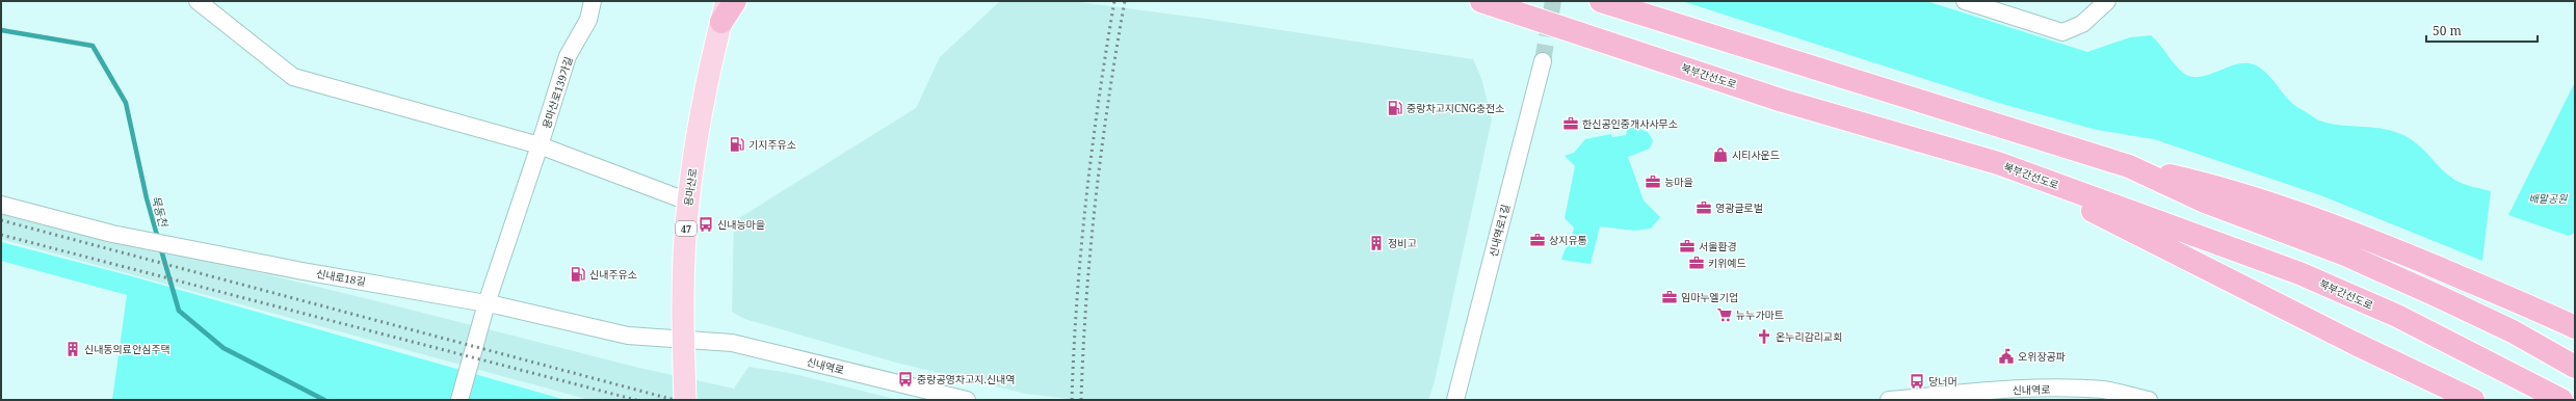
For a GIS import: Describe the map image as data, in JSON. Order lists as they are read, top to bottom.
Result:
{
  "streets": {
    "highway": ["북부간선도로"],
    "main road": ["용마산로", "47"],
    "street": [
      "용마산로139가길",
      "신내역로1길",
      "신내로18길",
      "신내역로"
    ]
  },
  "crossings": [
    ["용마산로139가길", "신내로18길"],
    ["용마산로", "신내로18길"],
    ["용마산로", "신내역로"],
    ["신내로18길", "신내역로"]
  ],
  "water": ["묵동천"],
  "parks": ["배말공원"],
  "places": {
    "fuel station": ["중랑차고지CNG충전소", "기지주유소", "신내주유소"],
    "office": [
      "한신공인중개사사무소",
      "능마을",
      "영광글로벌",
      "상지유통",
      "서울환경",
      "키위예드",
      "임마누엘기업"
    ],
    "shop": ["시티사운드"],
    "bus stop": ["신내능마을", "중랑공영차고지.신내역", "당너머"],
    "building": ["정비고", "신내동의료안심주택"],
    "supermarket": ["뉴누가마트"],
    "church": ["온누리감리교회"],
    "public building": ["오위장공파"]
  },
  "scale_bar": "50 m"
}
